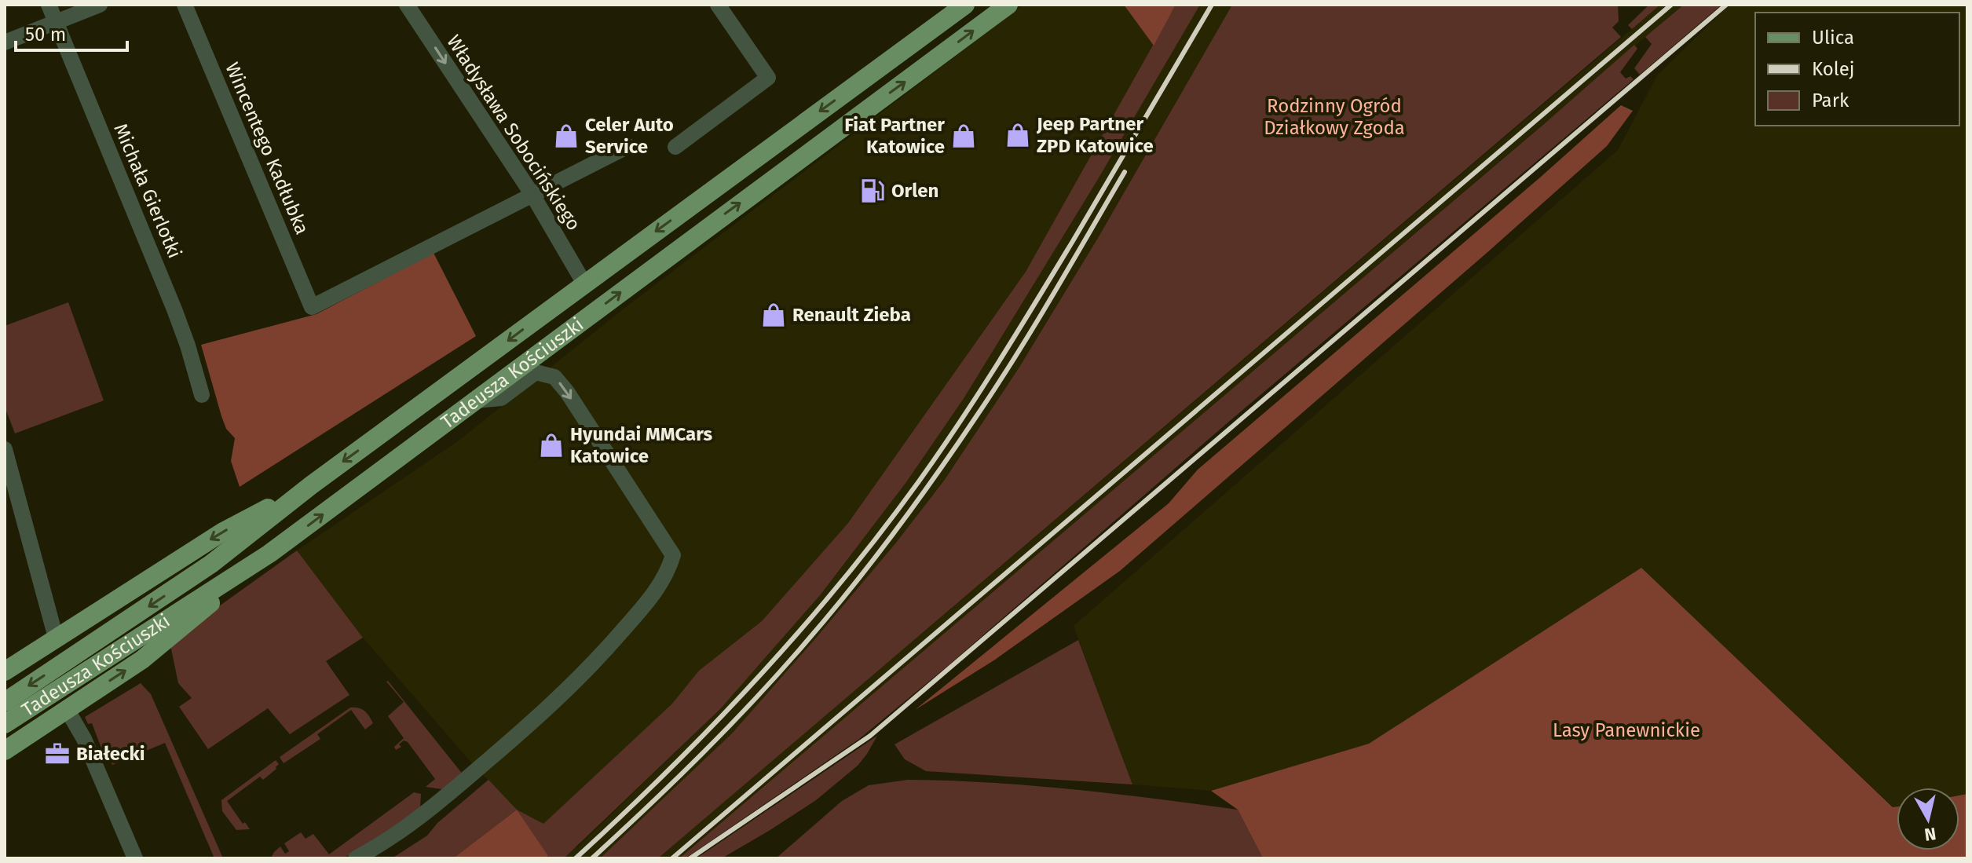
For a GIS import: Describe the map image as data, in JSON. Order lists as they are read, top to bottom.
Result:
{
  "streets": {
    "main road": ["Tadeusza Kościuszki"],
    "street": ["Władysława Sobocińskiego", "Wincentego Kadłubka", "Michała Gierlotki"]
  },
  "crossings": [
    ["Władysława Sobocińskiego", "Wincentego Kadłubka"],
    ["Władysława Sobocińskiego", "Tadeusza Kościuszki"]
  ],
  "one_way": ["Władysława Sobocińskiego"],
  "parks": ["Rodzinny Ogród Działkowy Zgoda", "Lasy Panewnickie"],
  "places": {
    "shop": [
      "Jeep Partner ZPD Katowice",
      "Celer Auto Service",
      "Fiat Partner Katowice",
      "Renault Zieba",
      "Hyundai MMCars Katowice"
    ],
    "fuel station": ["Orlen"],
    "office": ["Białecki"]
  },
  "legend": ["Ulica", "Kolej", "Park"],
  "scale_bar": "50 m",
  "north": "bottom"
}
